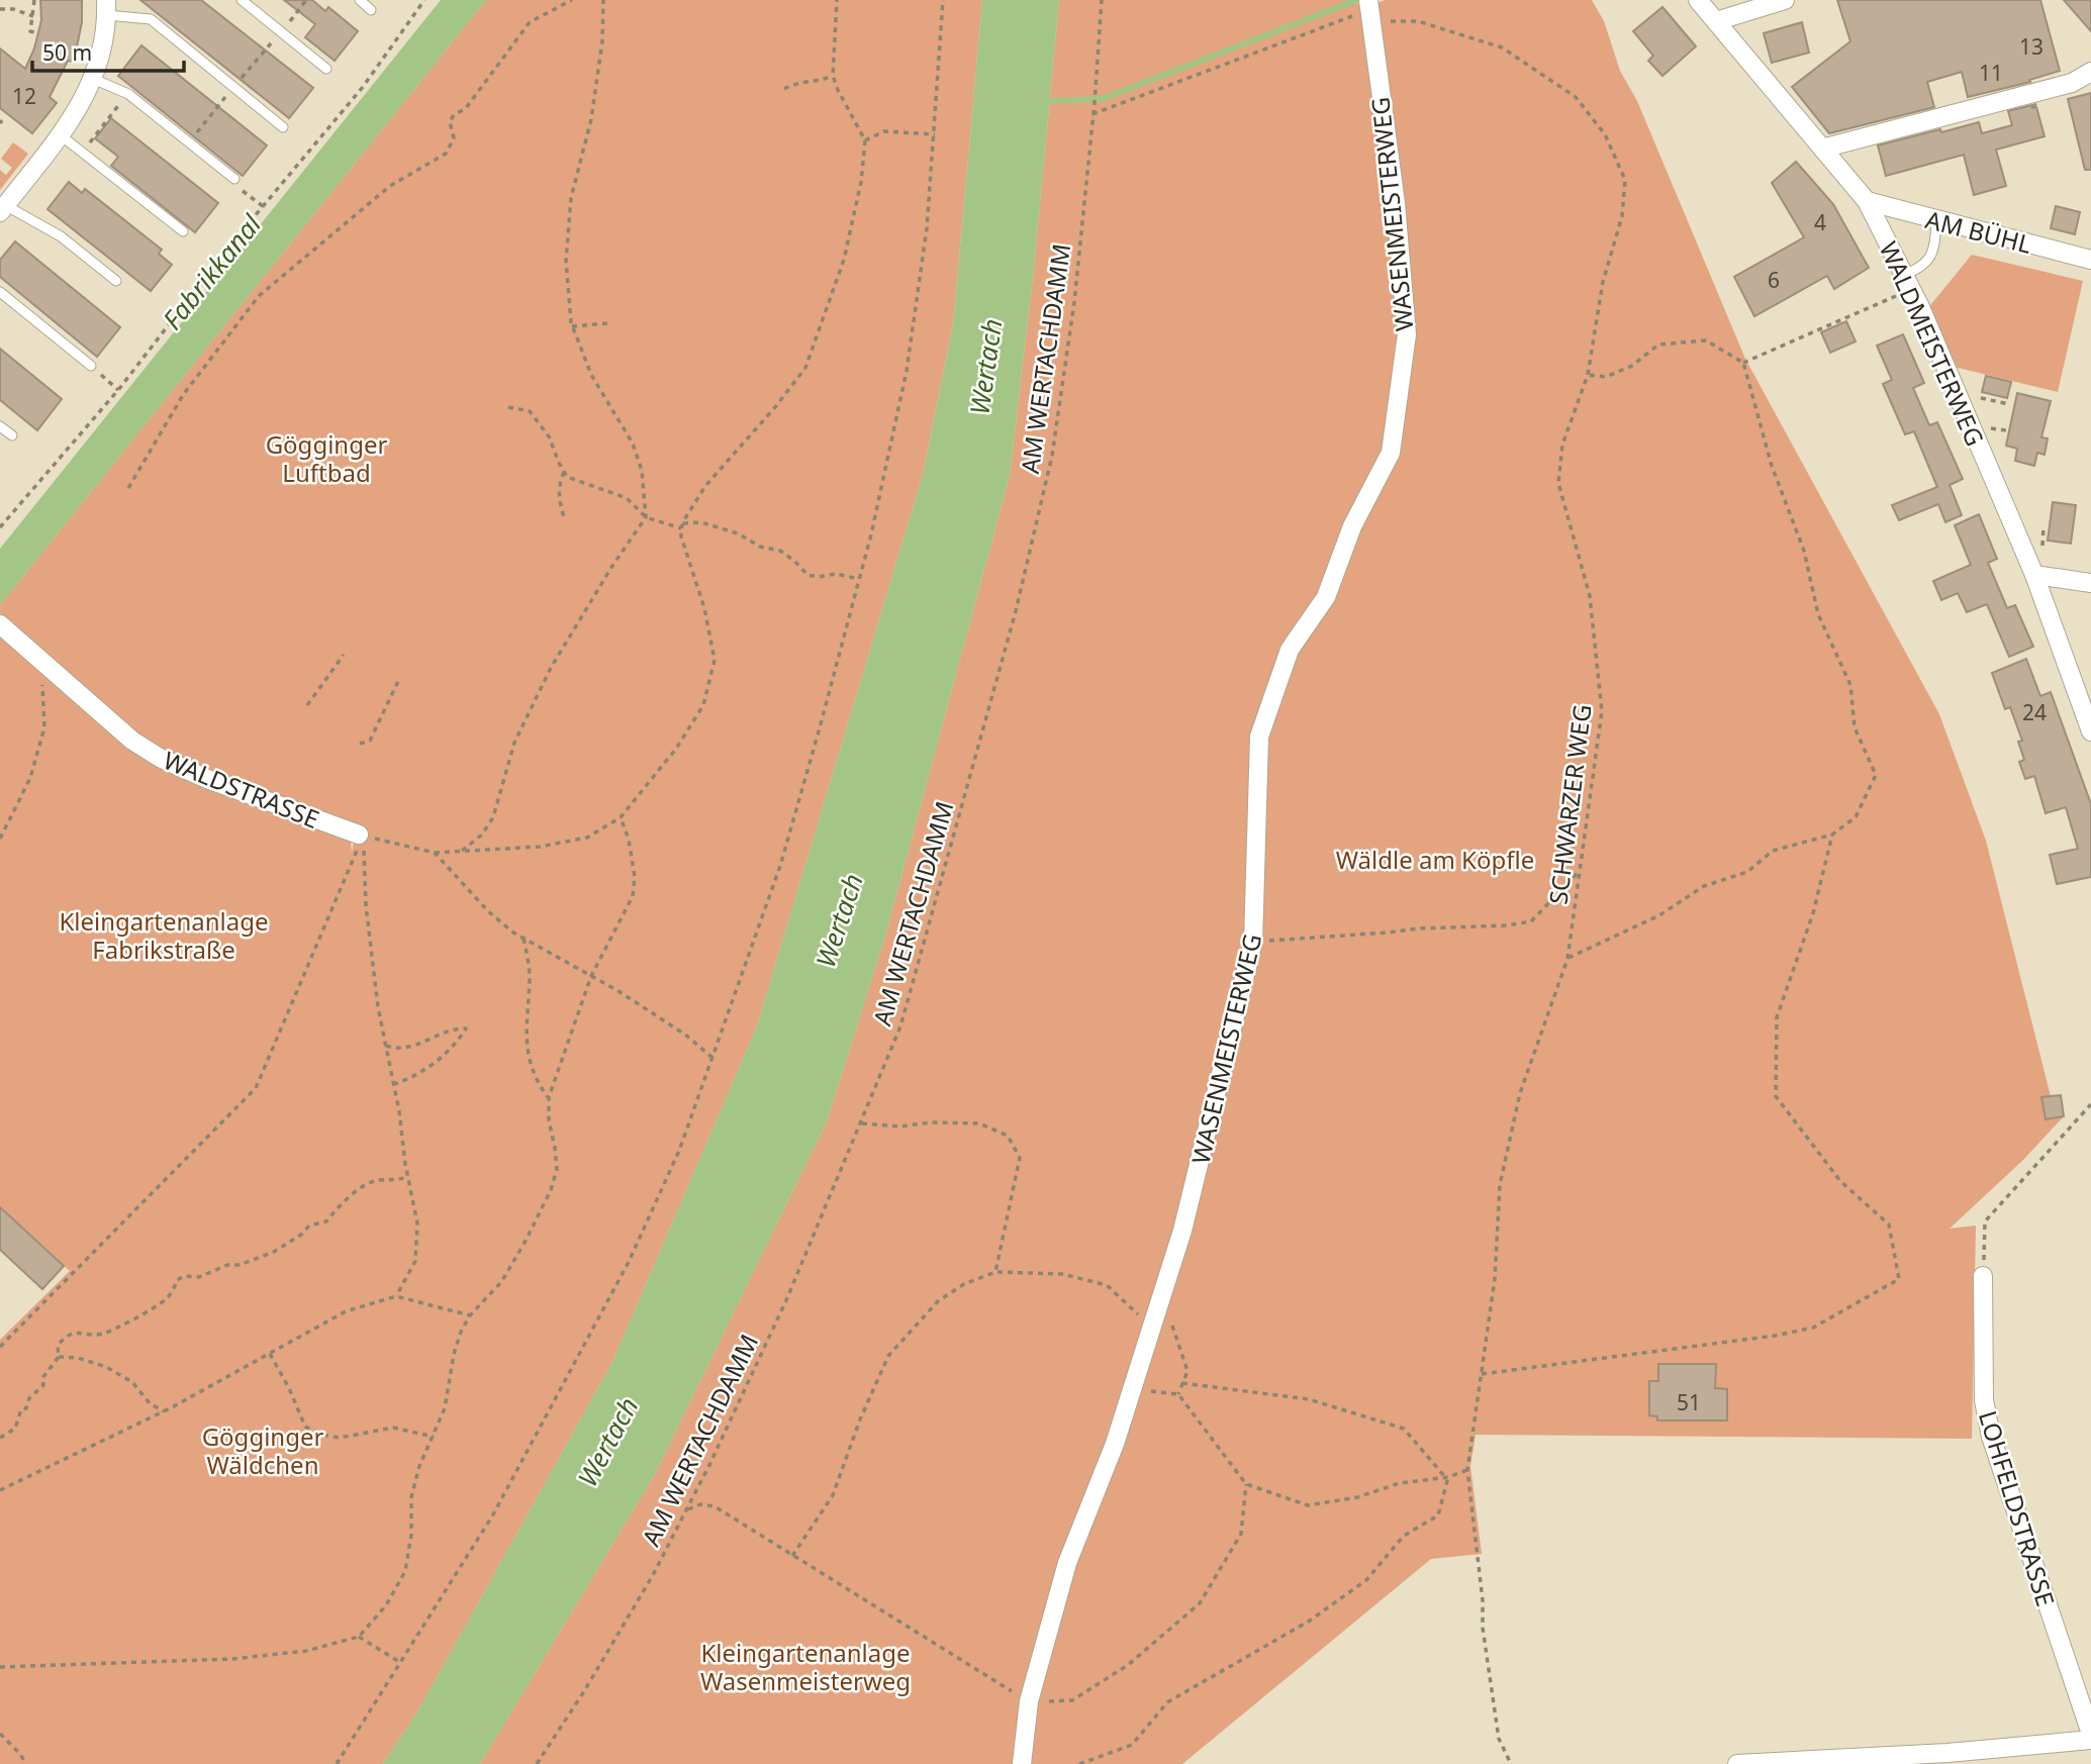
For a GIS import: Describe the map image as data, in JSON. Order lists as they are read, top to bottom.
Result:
{
  "streets": {
    "street": [
      "WASENMEISTERWEG",
      "AM BÜHL",
      "WALDMEISTERWEG",
      "WALDSTRASSE",
      "LOHFELDSTRASSE"
    ],
    "path": ["AM WERTACHDAMM", "SCHWARZER WEG"]
  },
  "crossings": [
    ["WASENMEISTERWEG", "SCHWARZER WEG"],
    ["AM BÜHL", "WALDMEISTERWEG"]
  ],
  "water": ["Fabrikkanal", "Wertach"],
  "parks": [
    "Gögginger Luftbad",
    "Wäldle am Köpfle",
    "Kleingartenanlage Fabrikstraße",
    "Gögginger Wäldchen",
    "Kleingartenanlage Wasenmeisterweg"
  ],
  "house_numbers": [
    "13",
    "11",
    "12",
    "4",
    "6",
    "24",
    "51"
  ],
  "scale_bar": "50 m"
}
